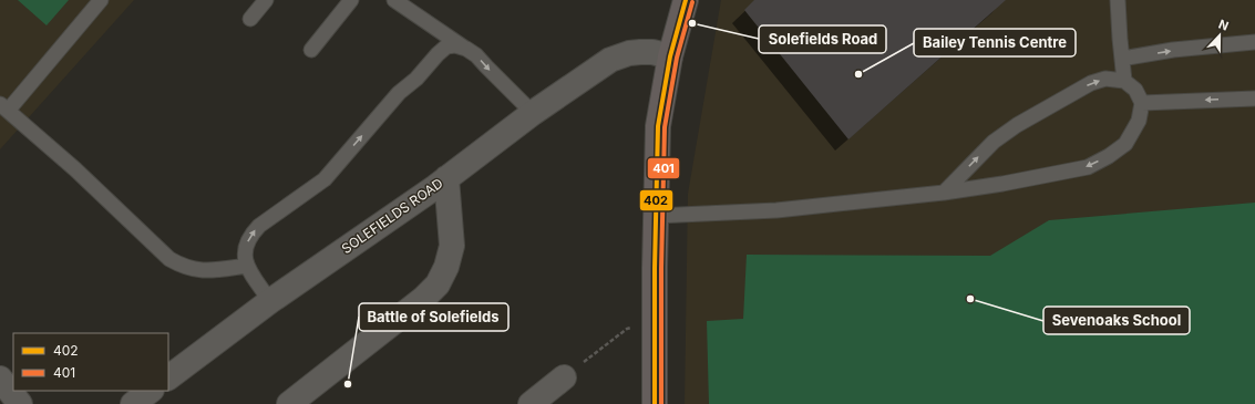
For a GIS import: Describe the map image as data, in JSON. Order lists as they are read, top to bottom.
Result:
{
  "streets": {
    "street": ["SOLEFIELDS ROAD"]
  },
  "places": [
    "Solefields Road",
    "Bailey Tennis Centre",
    "Sevenoaks School",
    "Battle of Solefields"
  ],
  "lines": ["transit line 402", "transit line 401"],
  "legend": ["402", "401"],
  "north": "top"
}
